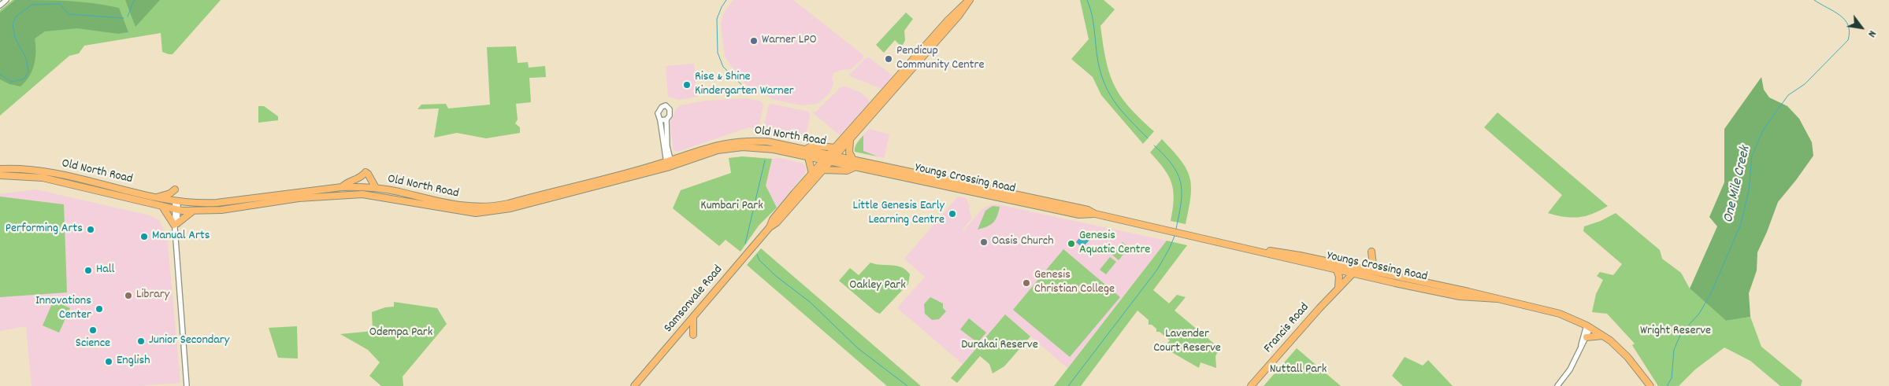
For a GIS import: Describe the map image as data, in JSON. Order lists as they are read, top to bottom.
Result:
{
  "streets": {
    "main road": [
      "Old North Road",
      "Youngs Crossing Road",
      "Samsonvale Road",
      "Francis Road"
    ]
  },
  "crossings": [
    ["Old North Road", "Youngs Crossing Road"],
    ["Old North Road", "Samsonvale Road"],
    ["Youngs Crossing Road", "Samsonvale Road"],
    ["Youngs Crossing Road", "Francis Road"]
  ],
  "water": ["One Mile Creek"],
  "parks": [
    "Kumbari Park",
    "Oakley Park",
    "Wright Reserve",
    "Odempa Park",
    "Lavender Court Reserve",
    "Durakai Reserve",
    "Nuttall Park"
  ],
  "places": [
    "Warner LPO",
    "Pendicup Community Centre",
    "Rise & Shine Kindergarten Warner",
    "Little Genesis Early Learning Centre",
    "Performing Arts",
    "Manual Arts",
    "Oasis Church",
    "Genesis Aquatic Centre",
    "Hall",
    "Genesis Christian College",
    "Library",
    "Innovations Center",
    "Science",
    "Junior Secondary",
    "English"
  ],
  "north": "bottom right"
}
